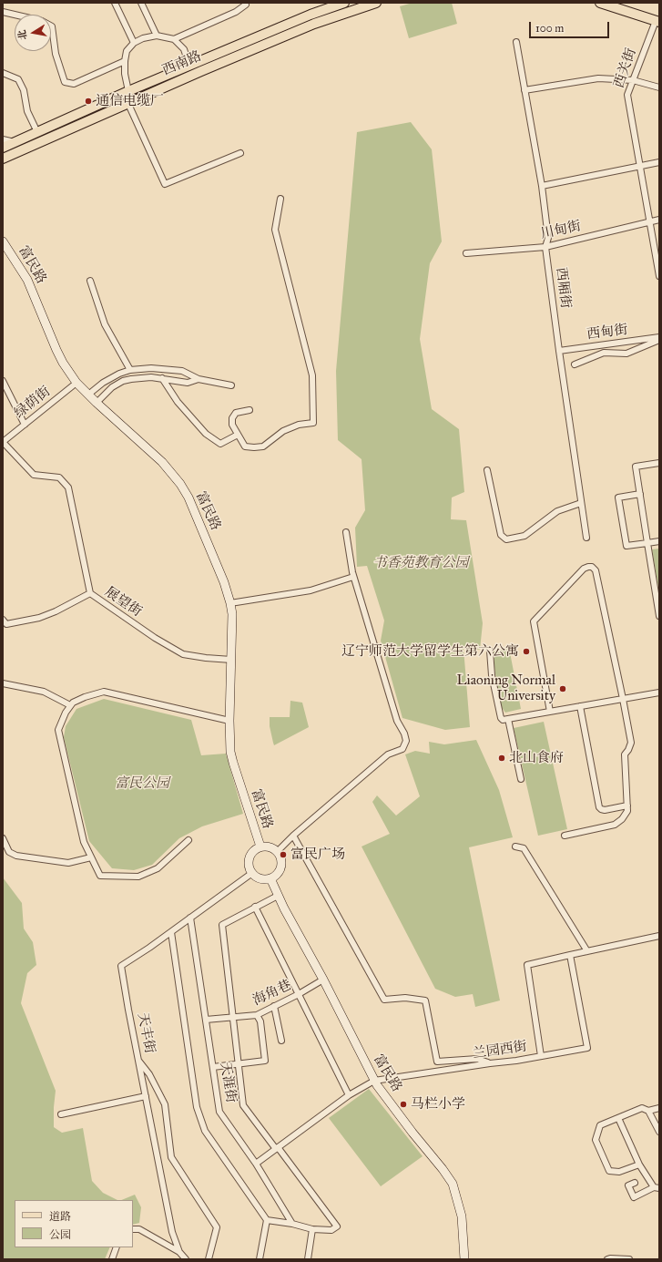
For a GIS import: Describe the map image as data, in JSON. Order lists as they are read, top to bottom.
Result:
{
  "streets": {
    "main road": ["西南路"],
    "street": [
      "西关街",
      "川甸街",
      "富民路",
      "西厢街",
      "西甸街",
      "绿荫街",
      "展望街",
      "海角巷",
      "天丰街",
      "兰园西街",
      "天涯街"
    ]
  },
  "crossings": [
    ["西关街", "川甸街"],
    ["川甸街", "西厢街"],
    ["富民路", "绿荫街"],
    ["富民路", "展望街"],
    ["富民路", "海角巷"],
    ["富民路", "天丰街"],
    ["富民路", "兰园西街"],
    ["西厢街", "西甸街"],
    ["海角巷", "天涯街"],
    ["天丰街", "天涯街"],
    ["兰园西街", "天涯街"]
  ],
  "parks": ["书香苑教育公园", "富民公园"],
  "places": [
    "通信电缆厂",
    "辽宁师范大学留学生第六公寓",
    "Liaoning Normal University",
    "北山食府",
    "富民广场",
    "马栏小学"
  ],
  "legend": ["道路", "公园"],
  "scale_bar": "100 m",
  "north": "left"
}
